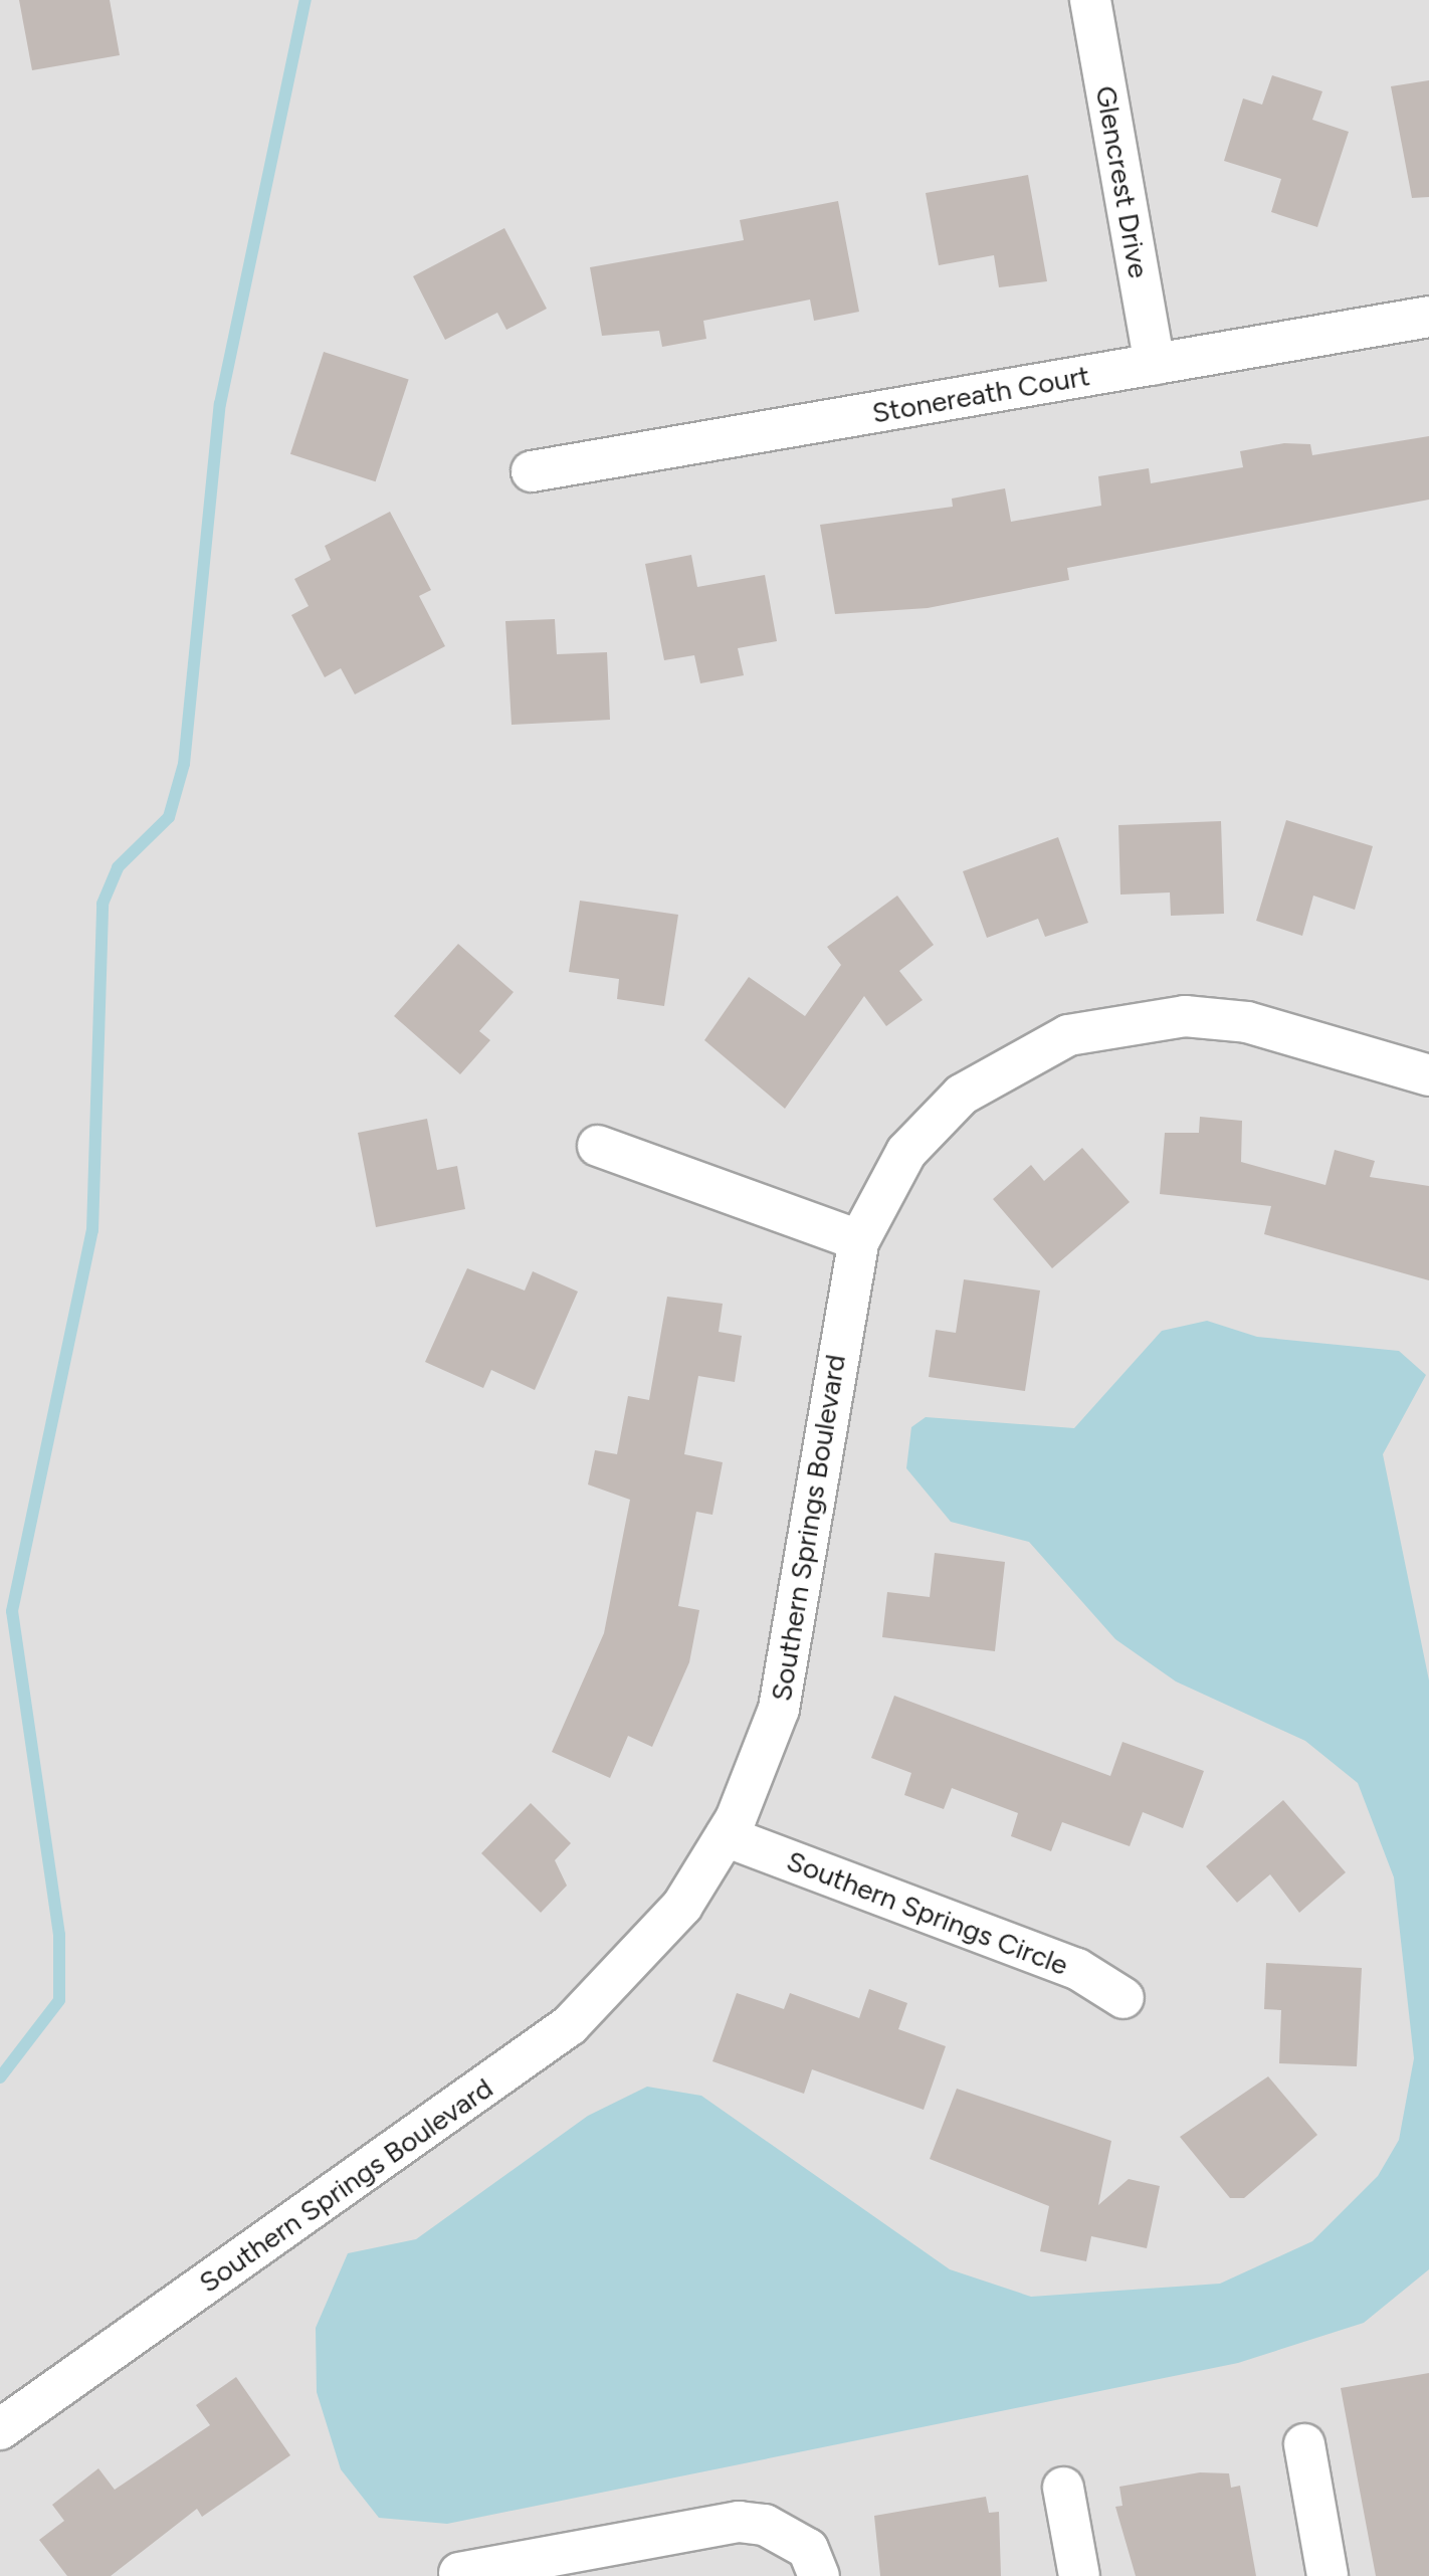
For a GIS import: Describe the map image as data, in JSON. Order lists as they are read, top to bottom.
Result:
{
  "streets": {
    "street": [
      "Glencrest Drive",
      "Stonereath Court",
      "Southern Springs Boulevard",
      "Southern Springs Circle"
    ]
  },
  "crossings": [
    ["Glencrest Drive", "Stonereath Court"],
    ["Southern Springs Boulevard", "Southern Springs Circle"]
  ]
}
